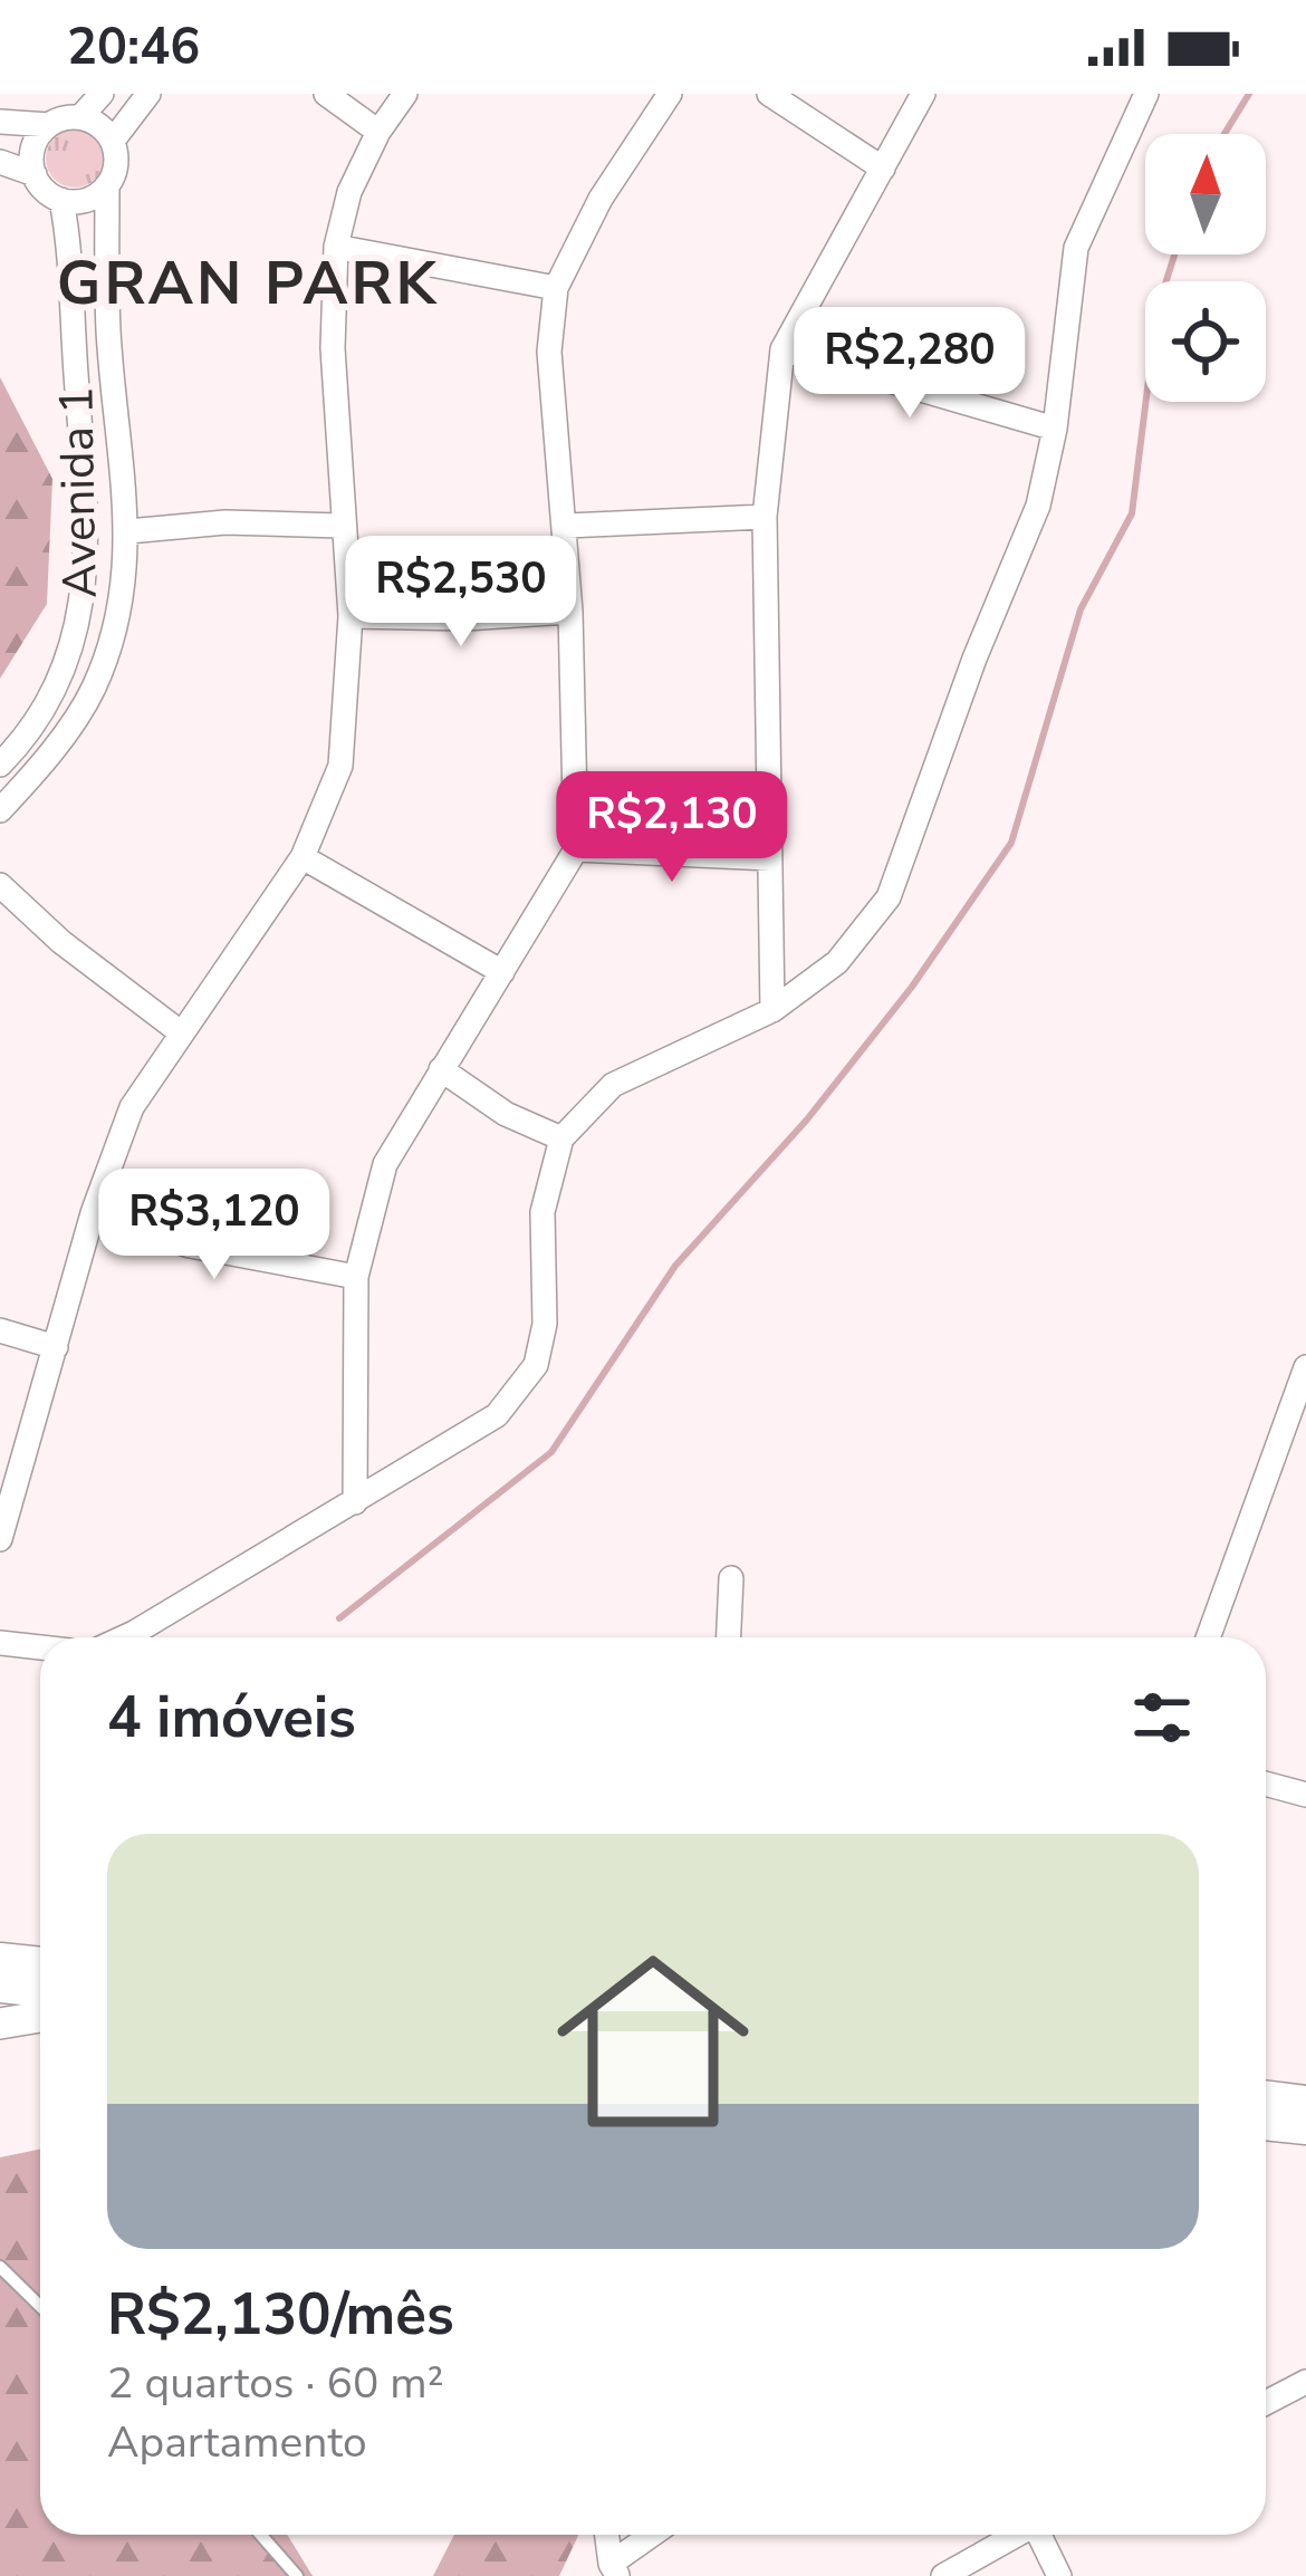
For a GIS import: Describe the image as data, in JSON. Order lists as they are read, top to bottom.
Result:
{
  "streets": {
    "street": ["Avenida 1"]
  },
  "districts": ["GRAN PARK"],
  "north": "top",
  "page": {
    "status": "20:46",
    "price": [
      "R$2,280",
      "R$2,530",
      "R$2,130",
      "R$3,120"
    ],
    "heading": "4 imóveis",
    "list": [
      {
        "name": "R$2,130/mês",
        "note": "2 quartos · 60 m² · Apartamento"
      }
    ]
  }
}
